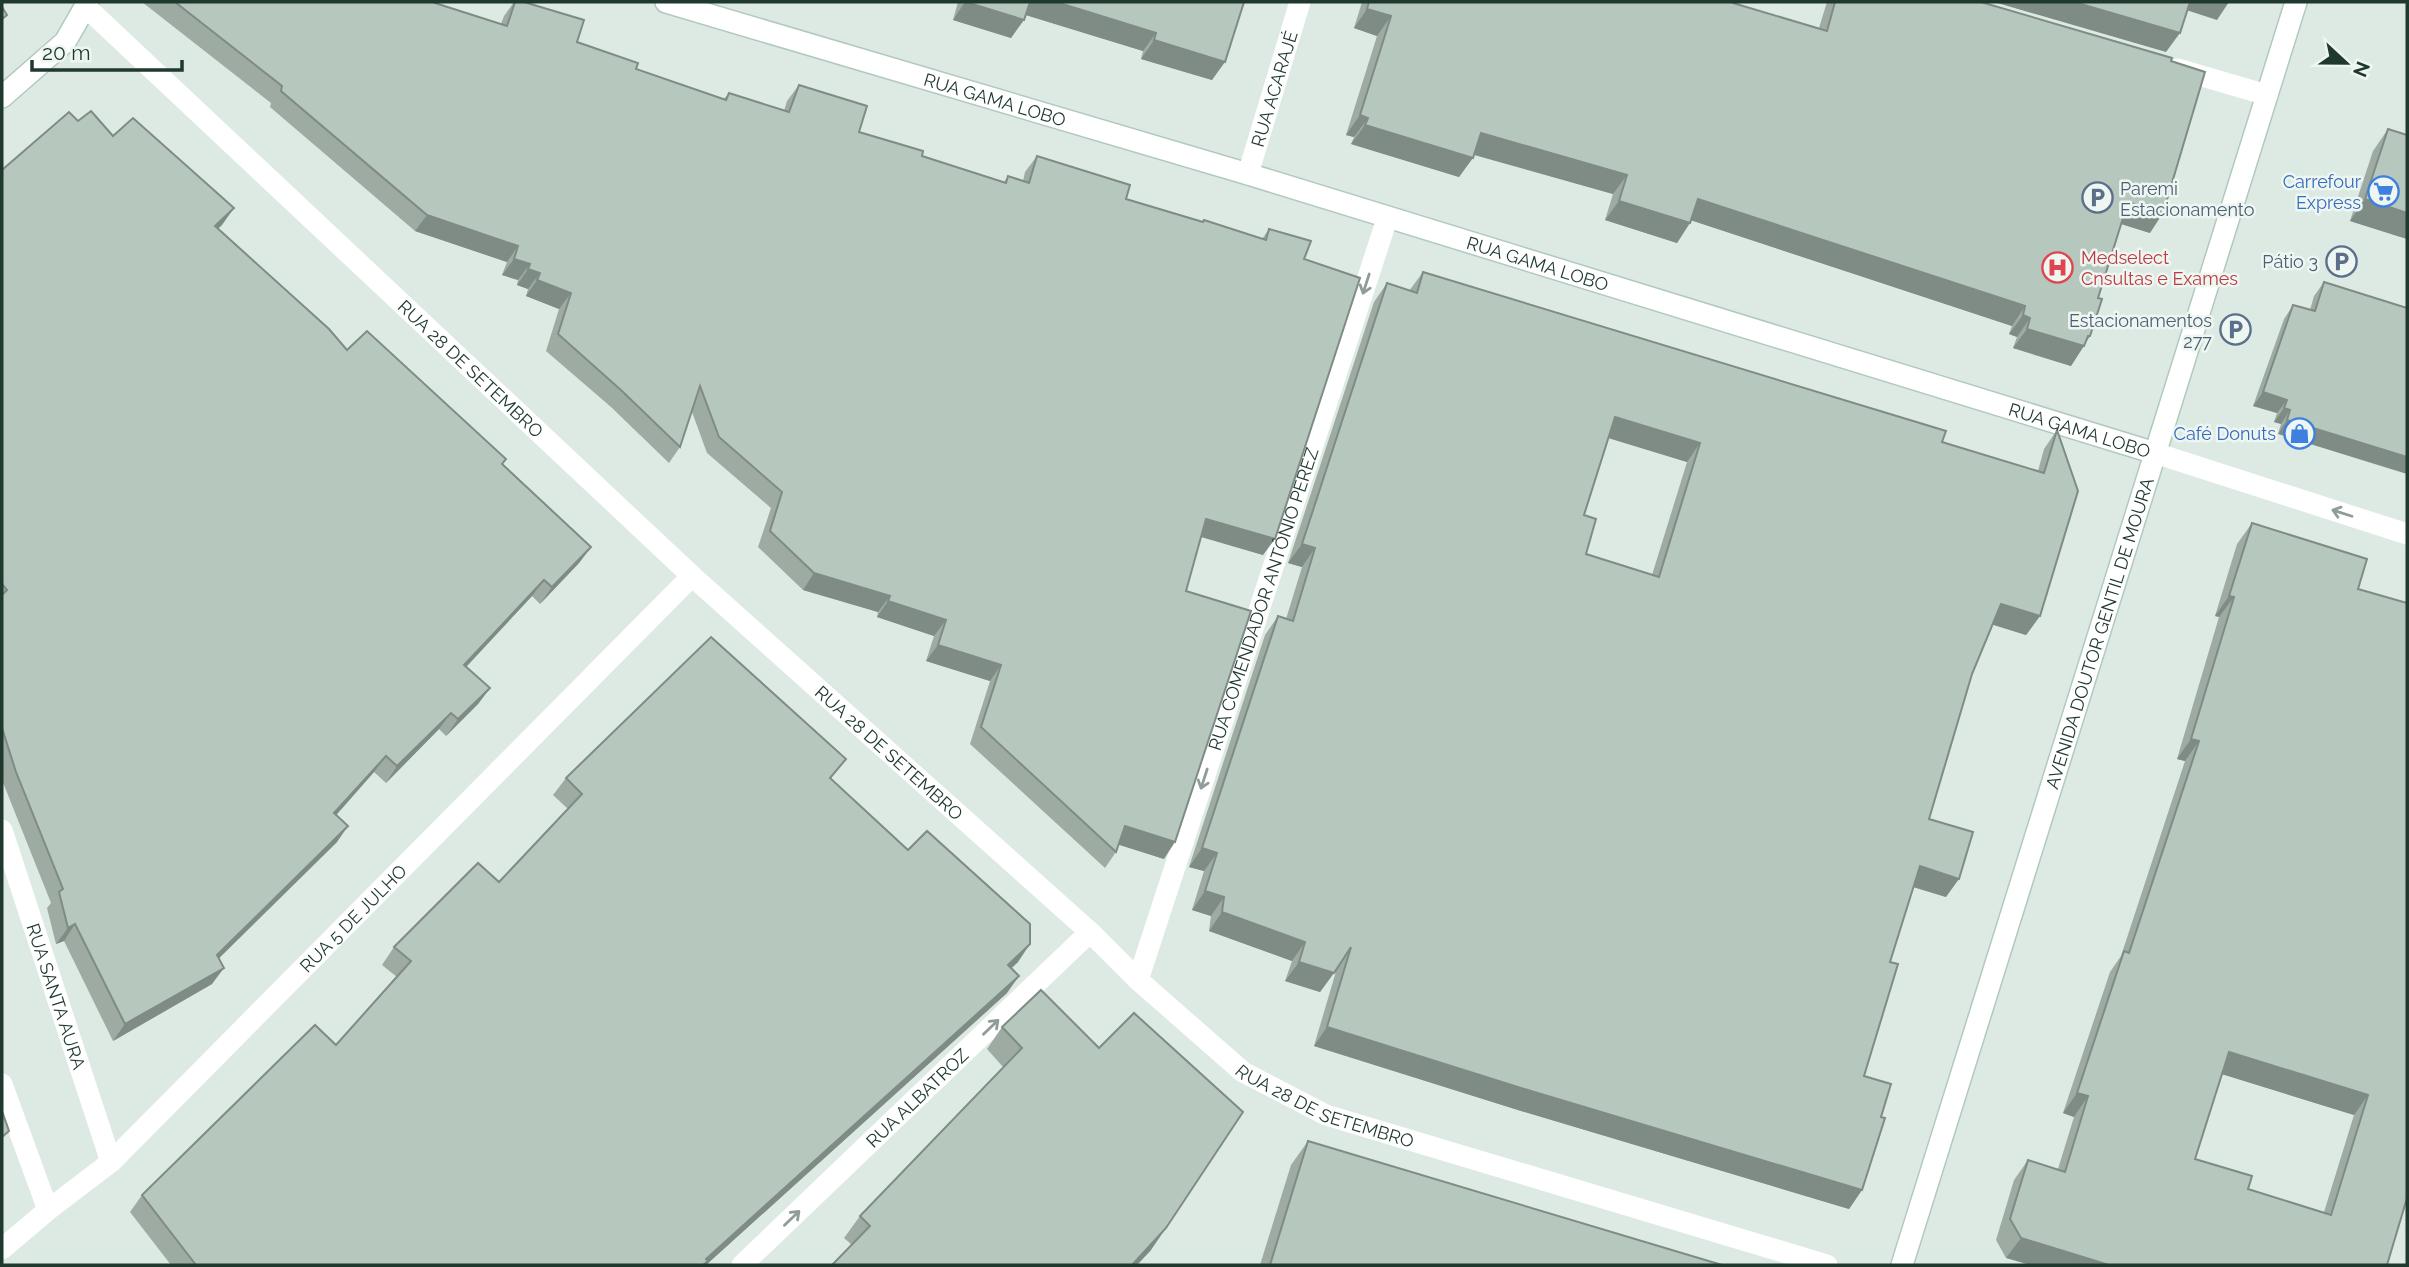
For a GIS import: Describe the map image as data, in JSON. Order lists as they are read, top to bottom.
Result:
{
  "streets": {
    "street": [
      "RUA ACARAJÉ",
      "RUA GAMA LOBO",
      "RUA 28 DE SETEMBRO",
      "RUA COMENDADOR ANTÔNIO PEREZ",
      "AVENIDA DOUTOR GENTIL DE MOURA",
      "RUA 5 DE JULHO",
      "RUA SANTA AURA",
      "RUA ALBATROZ"
    ]
  },
  "crossings": [
    ["RUA ACARAJÉ", "RUA GAMA LOBO"],
    ["RUA GAMA LOBO", "RUA COMENDADOR ANTÔNIO PEREZ"],
    ["RUA GAMA LOBO", "AVENIDA DOUTOR GENTIL DE MOURA"],
    ["RUA 28 DE SETEMBRO", "RUA COMENDADOR ANTÔNIO PEREZ"],
    ["RUA 28 DE SETEMBRO", "RUA 5 DE JULHO"],
    ["RUA 28 DE SETEMBRO", "RUA ALBATROZ"],
    ["RUA 5 DE JULHO", "RUA SANTA AURA"]
  ],
  "one_way": ["RUA COMENDADOR ANTÔNIO PEREZ", "RUA ALBATROZ"],
  "places": {
    "supermarket": ["Carrefour Express"],
    "parking": ["Paremi Estacionamento", "Pátio 3", "Estacionamentos 277"],
    "hospital": ["Medselect Cnsultas e Exames"],
    "shop": ["Café Donuts"]
  },
  "scale_bar": "20 m",
  "north": "right"
}
